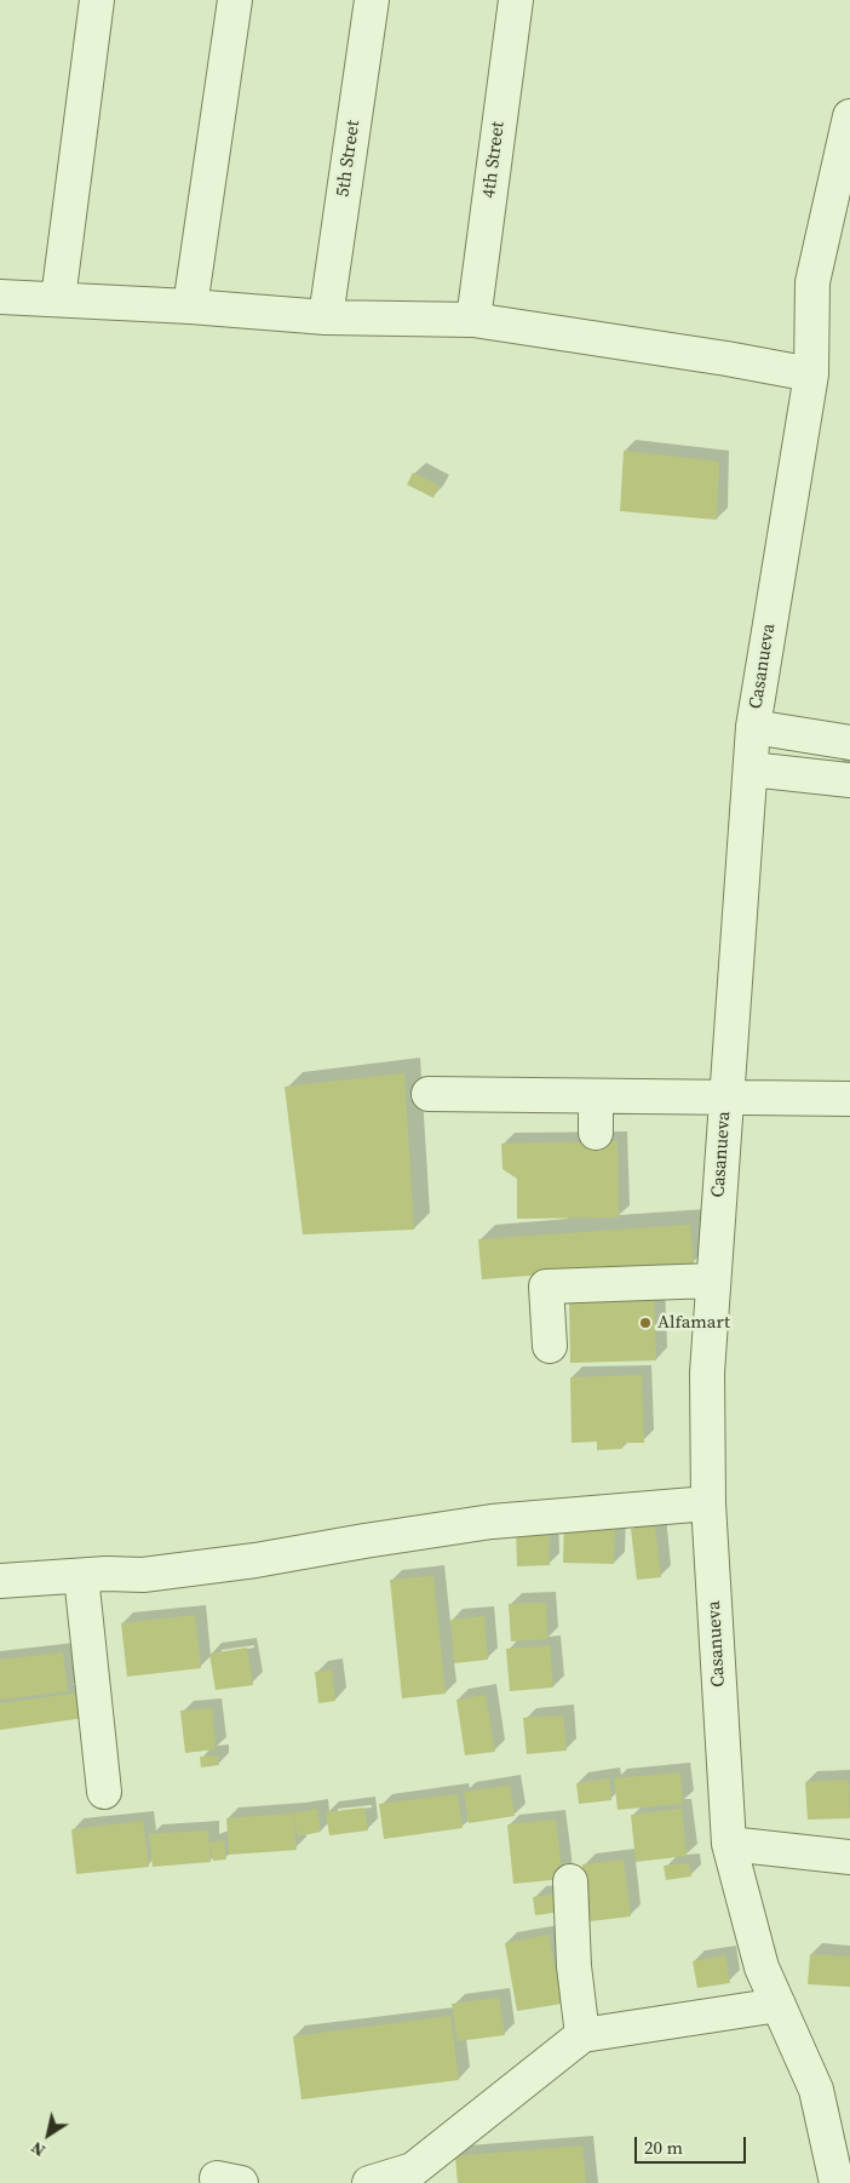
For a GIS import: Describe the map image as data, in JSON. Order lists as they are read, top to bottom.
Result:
{
  "streets": {
    "street": ["5th Street", "4th Street", "Casanueva"]
  },
  "places": ["Alfamart"],
  "scale_bar": "20 m",
  "north": "bottom left"
}
